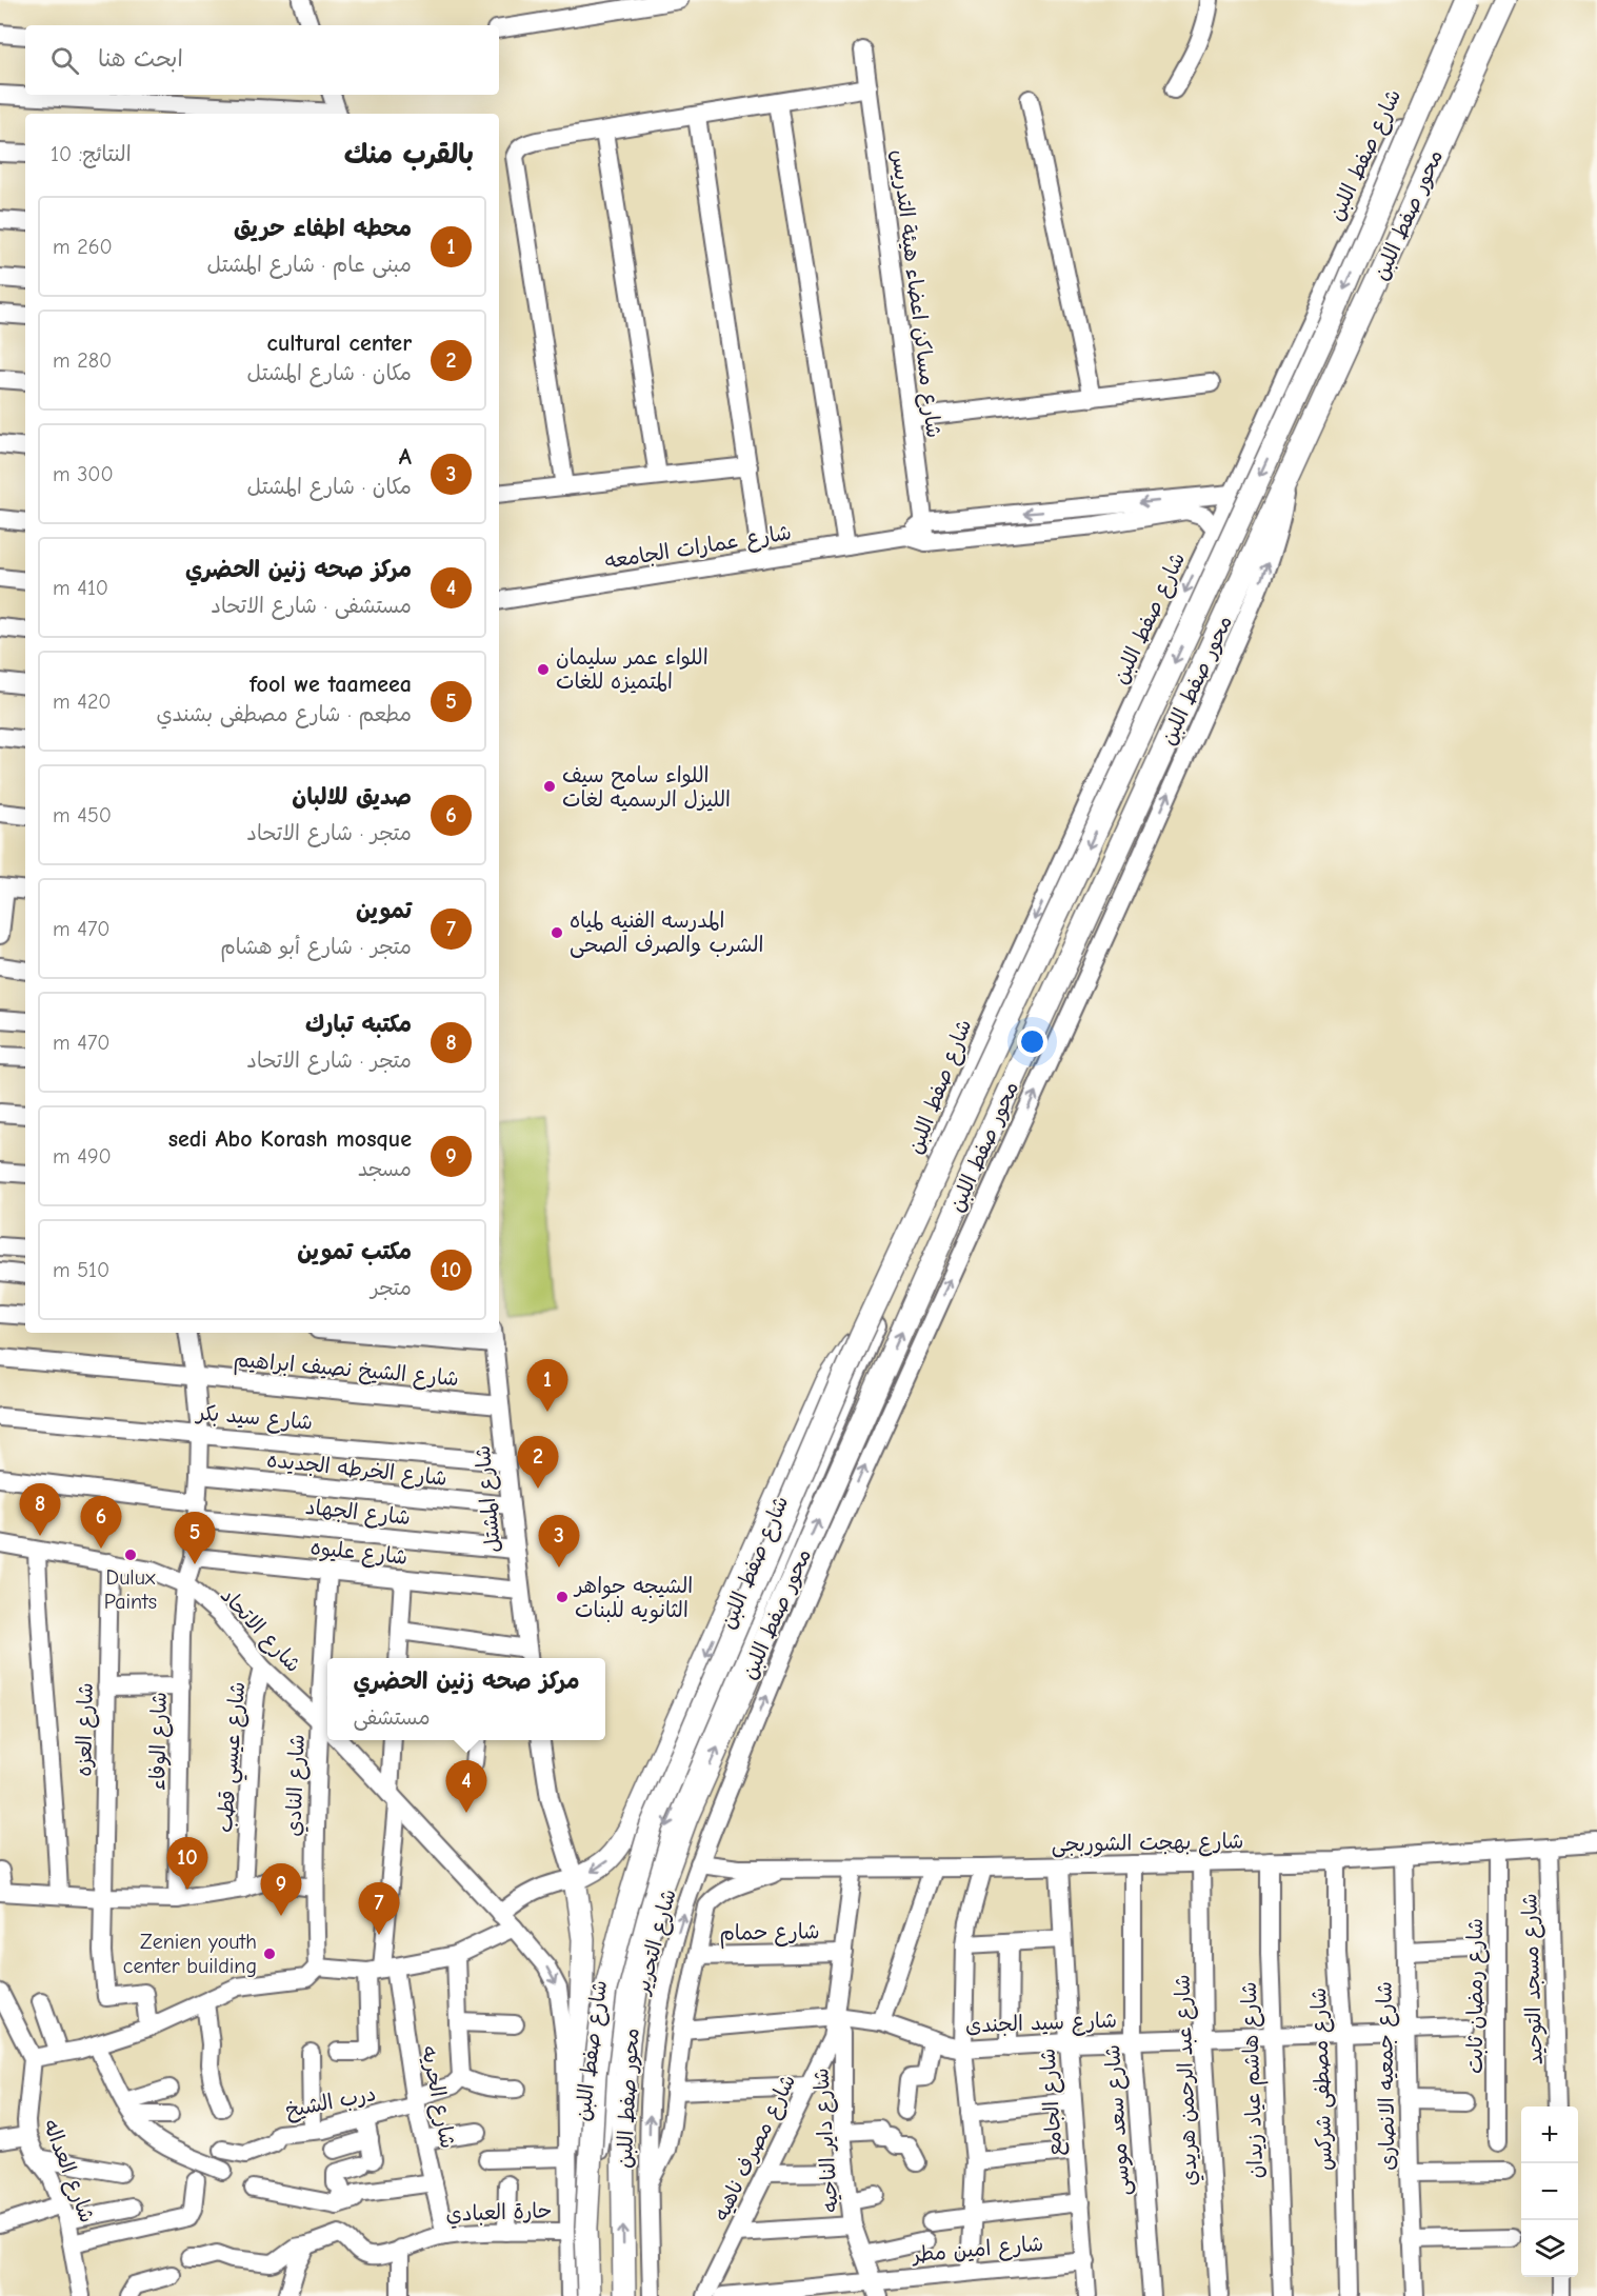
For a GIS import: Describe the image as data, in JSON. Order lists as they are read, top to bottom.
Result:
{
  "streets": {
    "main road": ["محور صفط اللبن"],
    "street": [
      "شارع صفط اللبن",
      "شارع مساكن اعضاء هيئة التدريس",
      "شارع عمارات الجامعه",
      "شارع الشيخ نصيف ابراهيم",
      "شارع سيد بكر",
      "شارع الخرطه الجديده",
      "شارع المشتل",
      "شارع الجهاد",
      "شارع عليوه",
      "شارع الاتحاد",
      "شارع العزه",
      "شارع الوفاء",
      "شارع عيسي قطب",
      "شارع النادي",
      "شارع بهجت الشوربجى",
      "شارع حمام",
      "شارع التحرير",
      "شارع مسجد التوحيد",
      "شارع رمضان ثابت",
      "شارع سيد الجندى",
      "شارع جمعيه الانصارى",
      "شارع مصطفى شركس",
      "شارع عبد الرحمن هريدي",
      "شارع هاشم عياد زيدان",
      "شارع الحريه",
      "درب الشيخ",
      "شارع الجامع",
      "شارع سعد موسى",
      "شارع داير الناحيه",
      "شارع مصرف ناهيه",
      "شارع العداله",
      "حارة العبادي",
      "شارع امين مطر"
    ]
  },
  "crossings": [
    ["شارع صفط اللبن", "محور صفط اللبن"],
    ["شارع صفط اللبن", "شارع عمارات الجامعه"],
    ["شارع صفط اللبن", "حارة العبادي"],
    ["محور صفط اللبن", "شارع التحرير"],
    ["شارع مساكن اعضاء هيئة التدريس", "شارع عمارات الجامعه"],
    ["شارع الشيخ نصيف ابراهيم", "شارع المشتل"],
    ["شارع الشيخ نصيف ابراهيم", "شارع الوفاء"],
    ["شارع سيد بكر", "شارع المشتل"],
    ["شارع سيد بكر", "شارع الوفاء"],
    ["شارع الخرطه الجديده", "شارع المشتل"],
    ["شارع الخرطه الجديده", "شارع الوفاء"],
    ["شارع المشتل", "شارع الجهاد"],
    ["شارع المشتل", "شارع عليوه"],
    ["شارع الجهاد", "شارع الوفاء"],
    ["شارع عليوه", "شارع الوفاء"],
    ["شارع عليوه", "شارع النادي"],
    ["شارع الاتحاد", "شارع العزه"],
    ["شارع الاتحاد", "شارع الوفاء"],
    ["شارع الاتحاد", "شارع عيسي قطب"],
    ["شارع الاتحاد", "شارع النادي"],
    ["شارع بهجت الشوربجى", "شارع التحرير"],
    ["شارع بهجت الشوربجى", "شارع مسجد التوحيد"],
    ["شارع بهجت الشوربجى", "شارع رمضان ثابت"],
    ["شارع بهجت الشوربجى", "شارع جمعيه الانصارى"],
    ["شارع بهجت الشوربجى", "شارع مصطفى شركس"],
    ["شارع بهجت الشوربجى", "شارع عبد الرحمن هريدي"],
    ["شارع بهجت الشوربجى", "شارع هاشم عياد زيدان"],
    ["شارع بهجت الشوربجى", "شارع الجامع"],
    ["شارع بهجت الشوربجى", "شارع سعد موسى"],
    ["شارع بهجت الشوربجى", "شارع مصرف ناهيه"],
    ["شارع حمام", "شارع مصرف ناهيه"],
    ["شارع سيد الجندى", "شارع جمعيه الانصارى"],
    ["شارع سيد الجندى", "شارع مصطفى شركس"],
    ["شارع سيد الجندى", "شارع عبد الرحمن هريدي"],
    ["شارع سيد الجندى", "شارع هاشم عياد زيدان"],
    ["شارع سيد الجندى", "شارع الجامع"],
    ["شارع سيد الجندى", "شارع سعد موسى"],
    ["شارع سيد الجندى", "شارع داير الناحيه"],
    ["شارع سيد الجندى", "شارع مصرف ناهيه"],
    ["شارع الحريه", "درب الشيخ"],
    ["شارع الحريه", "حارة العبادي"],
    ["شارع الجامع", "شارع امين مطر"],
    ["شارع داير الناحيه", "شارع مصرف ناهيه"],
    ["شارع داير الناحيه", "شارع امين مطر"]
  ],
  "one_way": ["شارع صفط اللبن", "شارع التحرير"],
  "places": [
    "اللواء عمر سليمان المتميزه للغات",
    "اللواء سامح سيف الليزل الرسميه لغات",
    "المدرسه الفنيه لمياه الشرب والصرف الصحى",
    "Dulux Paints",
    "الشيجه جواهر الثانويه للبنات",
    "Zenien youth center building"
  ],
  "page": {
    "search": "ابحث هنا",
    "heading": ["بالقرب منك", "النتائج: 10"],
    "list": [
      {
        "mark": "1",
        "name": "محطه اطفاء حريق",
        "note": "مبنى عام · شارع المشتل",
        "value": "260 m"
      },
      {
        "mark": "2",
        "name": "cultural center",
        "note": "مكان · شارع المشتل",
        "value": "280 m"
      },
      {
        "mark": "3",
        "name": "A",
        "note": "مكان · شارع المشتل",
        "value": "300 m"
      },
      {
        "mark": "4",
        "name": "مركز صحه زنين الحضري",
        "note": "مستشفى · شارع الاتحاد",
        "value": "410 m"
      },
      {
        "mark": "5",
        "name": "fool we taameea",
        "note": "مطعم · شارع مصطفى بشندي",
        "value": "420 m"
      },
      {
        "mark": "6",
        "name": "صديق للالبان",
        "note": "متجر · شارع الاتحاد",
        "value": "450 m"
      },
      {
        "mark": "7",
        "name": "تموين",
        "note": "متجر · شارع أبو هشام",
        "value": "470 m"
      },
      {
        "mark": "8",
        "name": "مكتبه تبارك",
        "note": "متجر · شارع الاتحاد",
        "value": "470 m"
      },
      {
        "mark": "9",
        "name": "sedi Abo Korash mosque",
        "note": "مسجد",
        "value": "490 m"
      },
      {
        "mark": "10",
        "name": "مكتب تموين",
        "note": "متجر",
        "value": "510 m"
      }
    ],
    "pins": [
      "1",
      "2",
      "8",
      "6",
      "5",
      "3",
      "4",
      "10",
      "9",
      "7"
    ],
    "popup": ["مركز صحه زنين الحضري", "مستشفى"],
    "map_buttons": ["+", "−"]
  }
}
